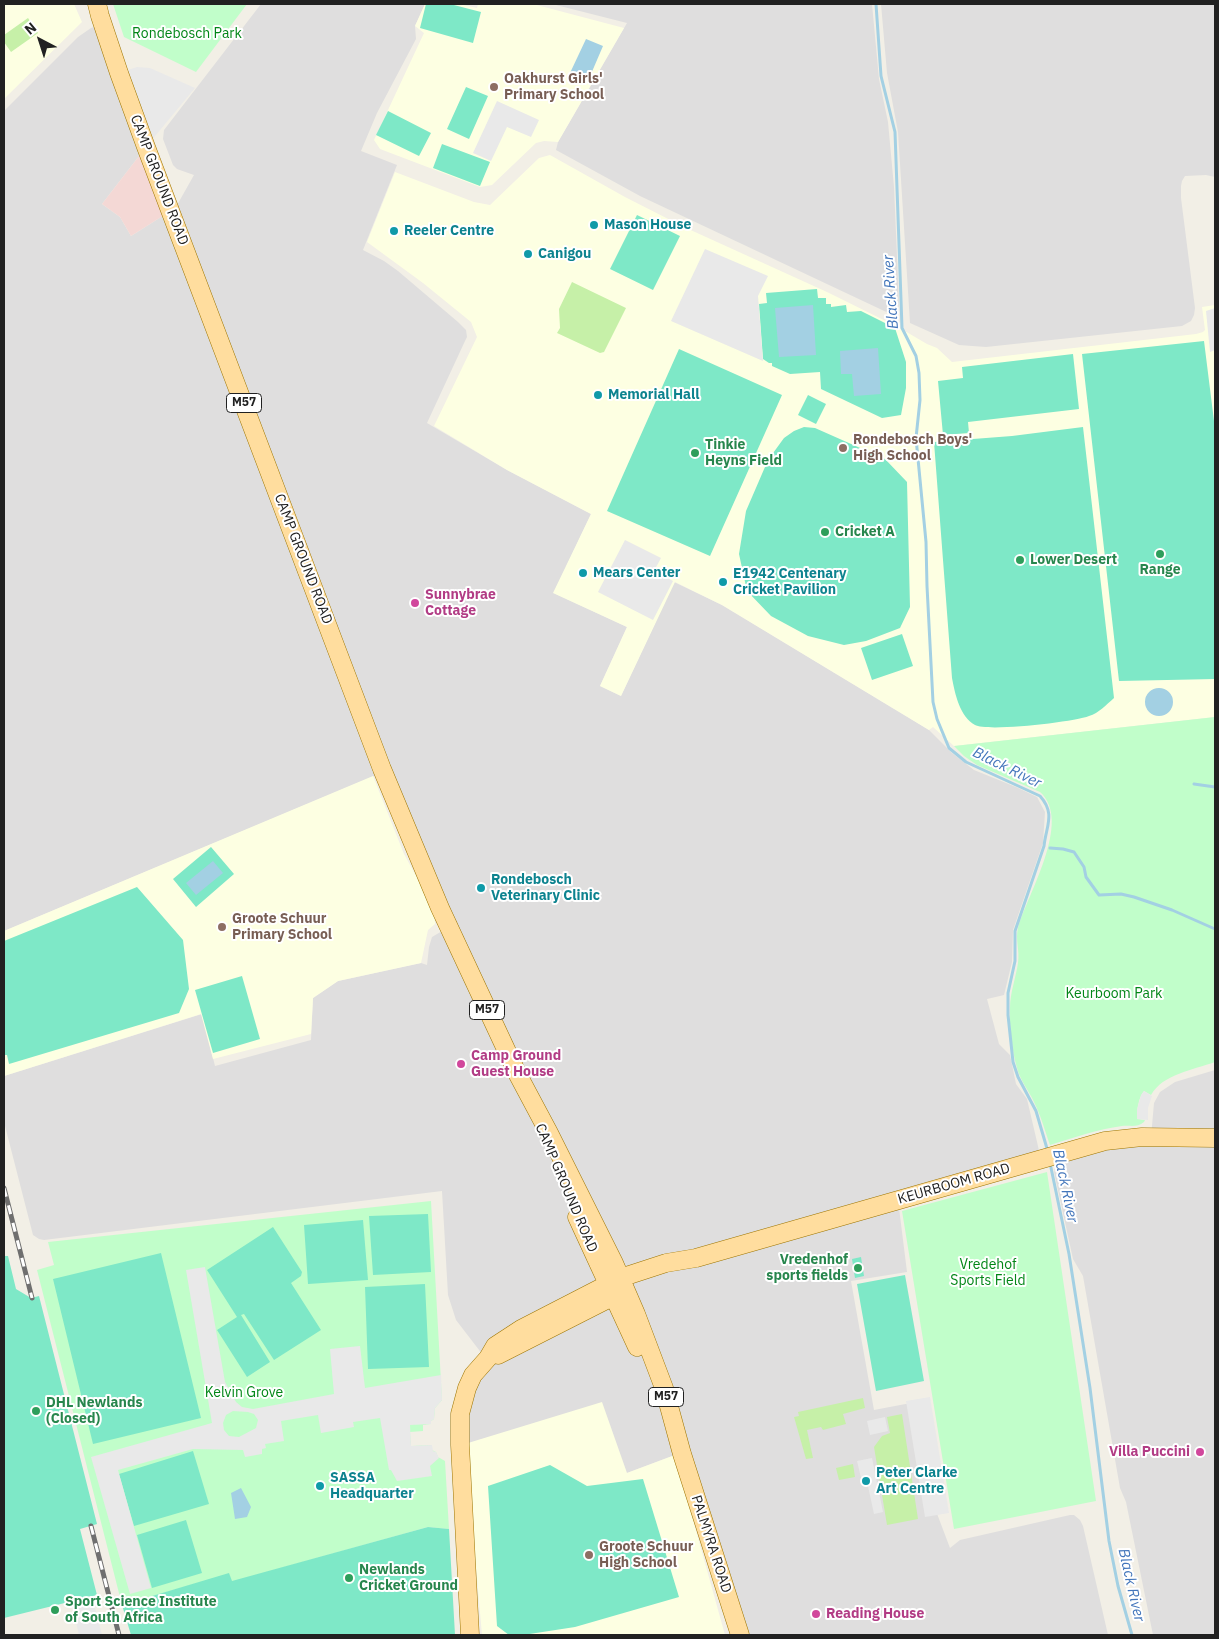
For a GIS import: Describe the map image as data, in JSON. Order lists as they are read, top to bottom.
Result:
{
  "streets": {
    "main road": [
      "CAMP GROUND ROAD",
      "M57",
      "KEURBOOM ROAD",
      "PALMYRA ROAD"
    ]
  },
  "crossings": [
    ["CAMP GROUND ROAD", "KEURBOOM ROAD"],
    ["CAMP GROUND ROAD", "PALMYRA ROAD"],
    ["KEURBOOM ROAD", "PALMYRA ROAD"]
  ],
  "water": ["Black River"],
  "parks": [
    "Rondebosch Park",
    "Keurboom Park",
    "Vredehof Sports Field",
    "Kelvin Grove"
  ],
  "places": [
    "Oakhurst Girls' Primary School",
    "Mason House",
    "Reeler Centre",
    "Canigou",
    "Memorial Hall",
    "Rondebosch Boys' High School",
    "Tinkie Heyns Field",
    "Cricket A",
    "Range",
    "Lower Desert",
    "Mears Center",
    "E1942 Centenary Cricket Pavilion",
    "Sunnybrae Cottage",
    "Rondebosch Veterinary Clinic",
    "Groote Schuur Primary School",
    "Camp Ground Guest House",
    "Vredenhof sports fields",
    "DHL Newlands (Closed)",
    "Villa Puccini",
    "Peter Clarke Art Centre",
    "SASSA Headquarter",
    "Groote Schuur High School",
    "Newlands Cricket Ground",
    "Sport Science Institute of South Africa",
    "Reading House"
  ],
  "north": "top left"
}
